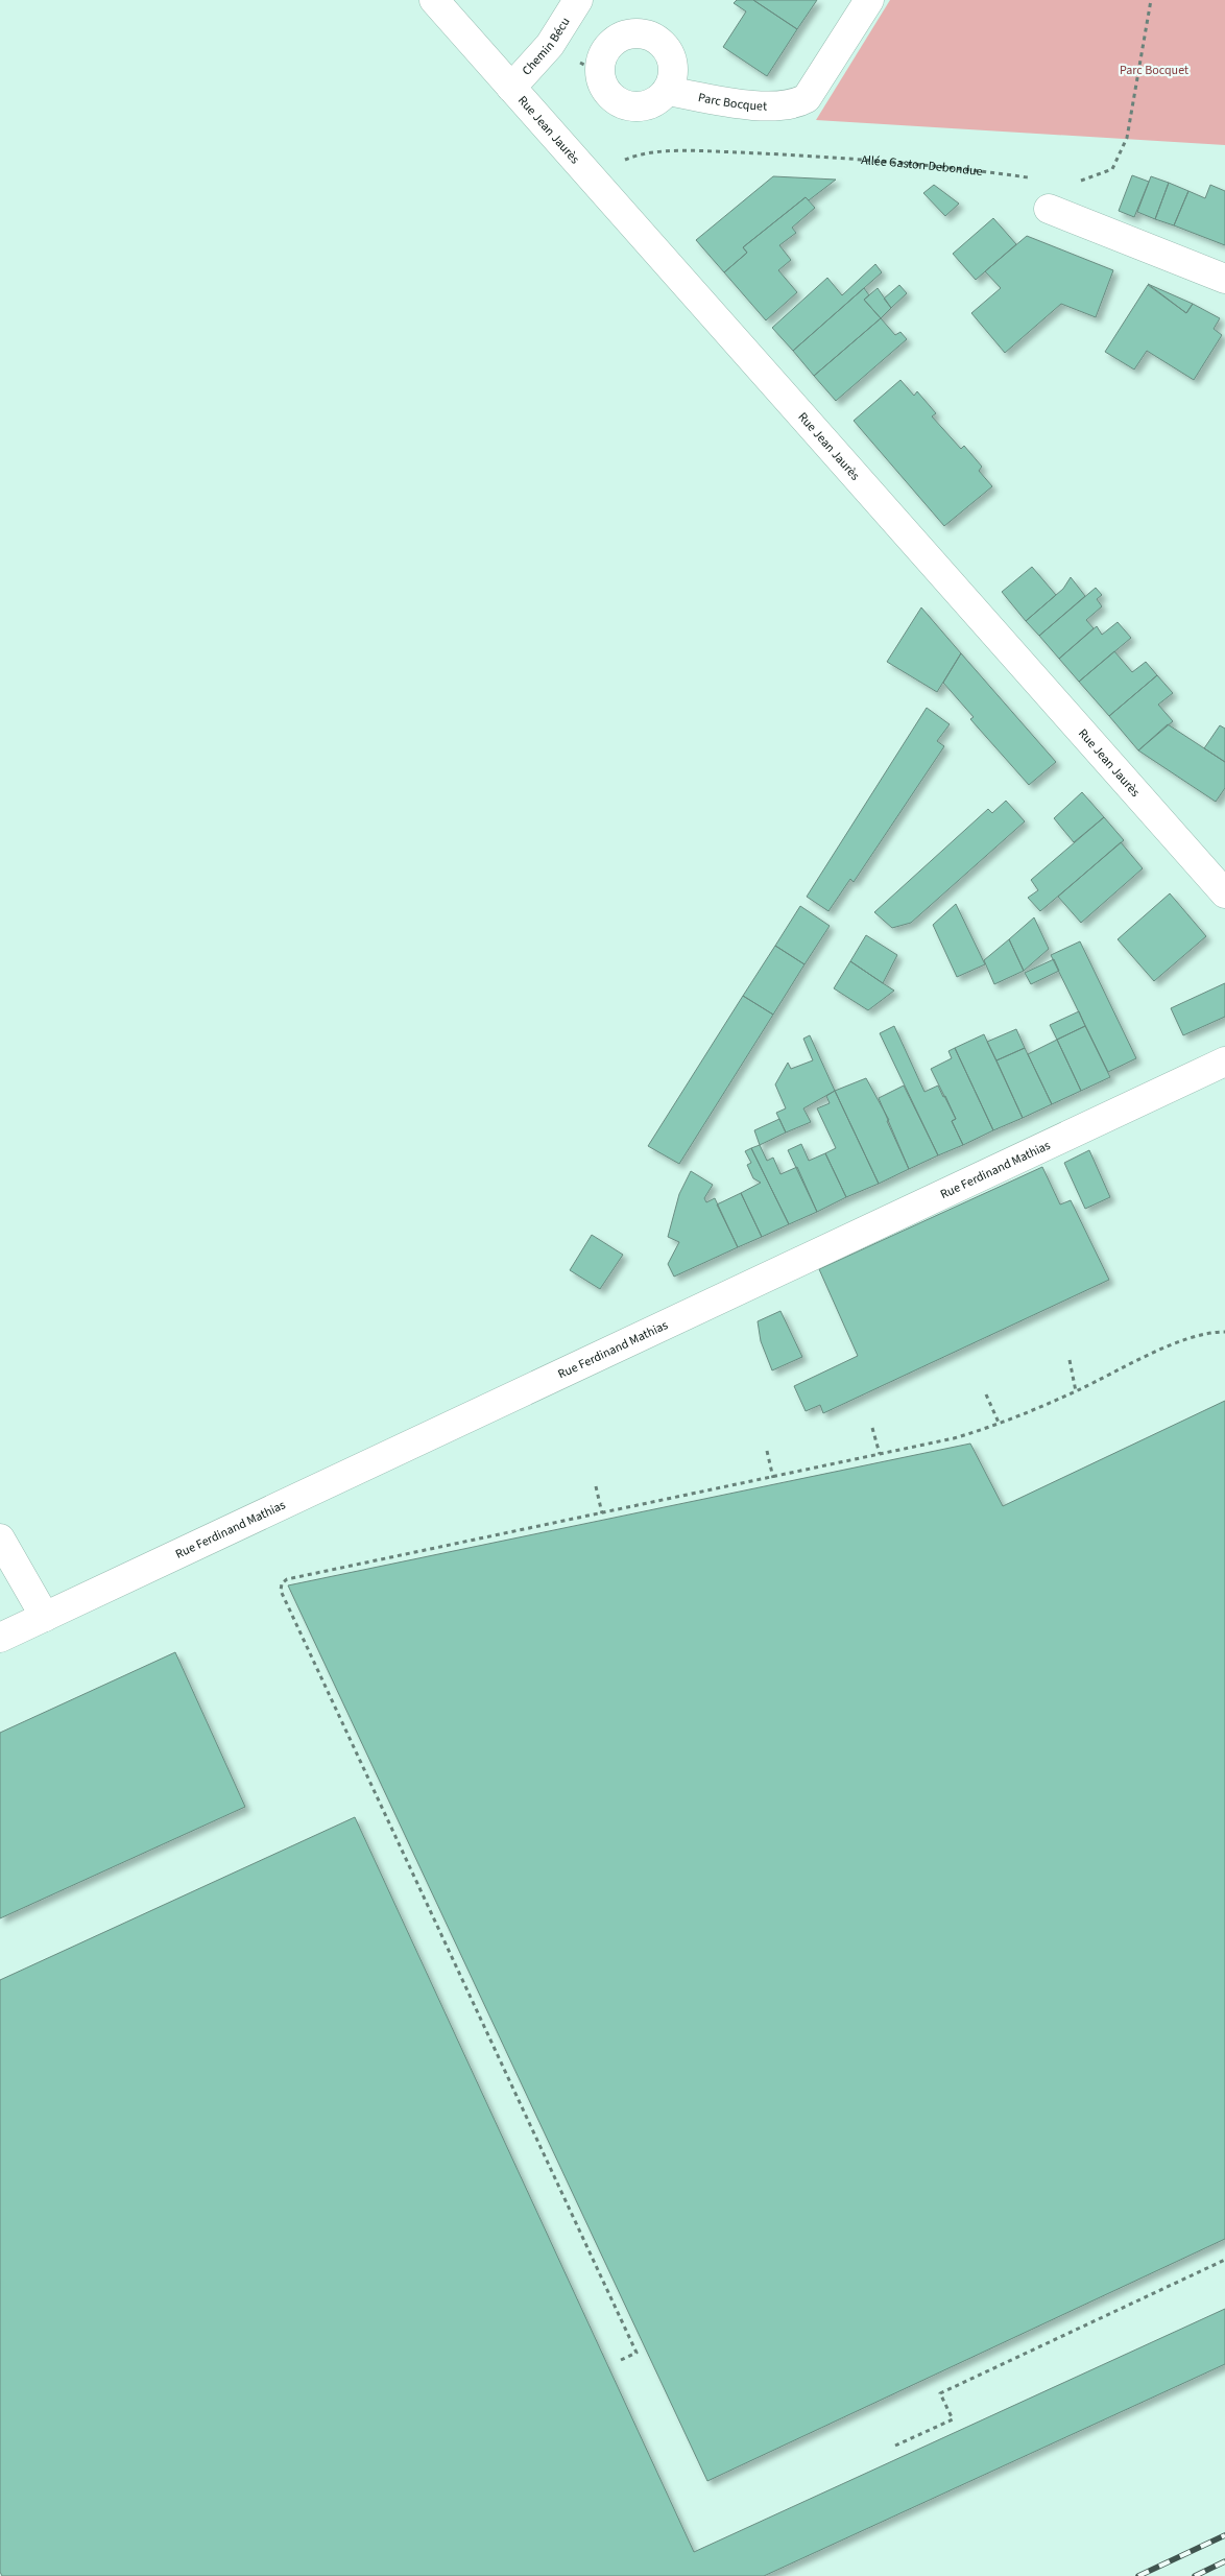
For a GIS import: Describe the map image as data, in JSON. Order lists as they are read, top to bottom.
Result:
{
  "streets": {
    "street": [
      "Chemin Bécu",
      "Parc Bocquet",
      "Rue Jean Jaurès",
      "Rue Ferdinand Mathias"
    ],
    "path": ["Allée Gaston Debondue"]
  },
  "crossings": [
    ["Chemin Bécu", "Rue Jean Jaurès"],
    ["Rue Jean Jaurès", "Allée Gaston Debondue"]
  ],
  "parks": ["Parc Bocquet"]
}
